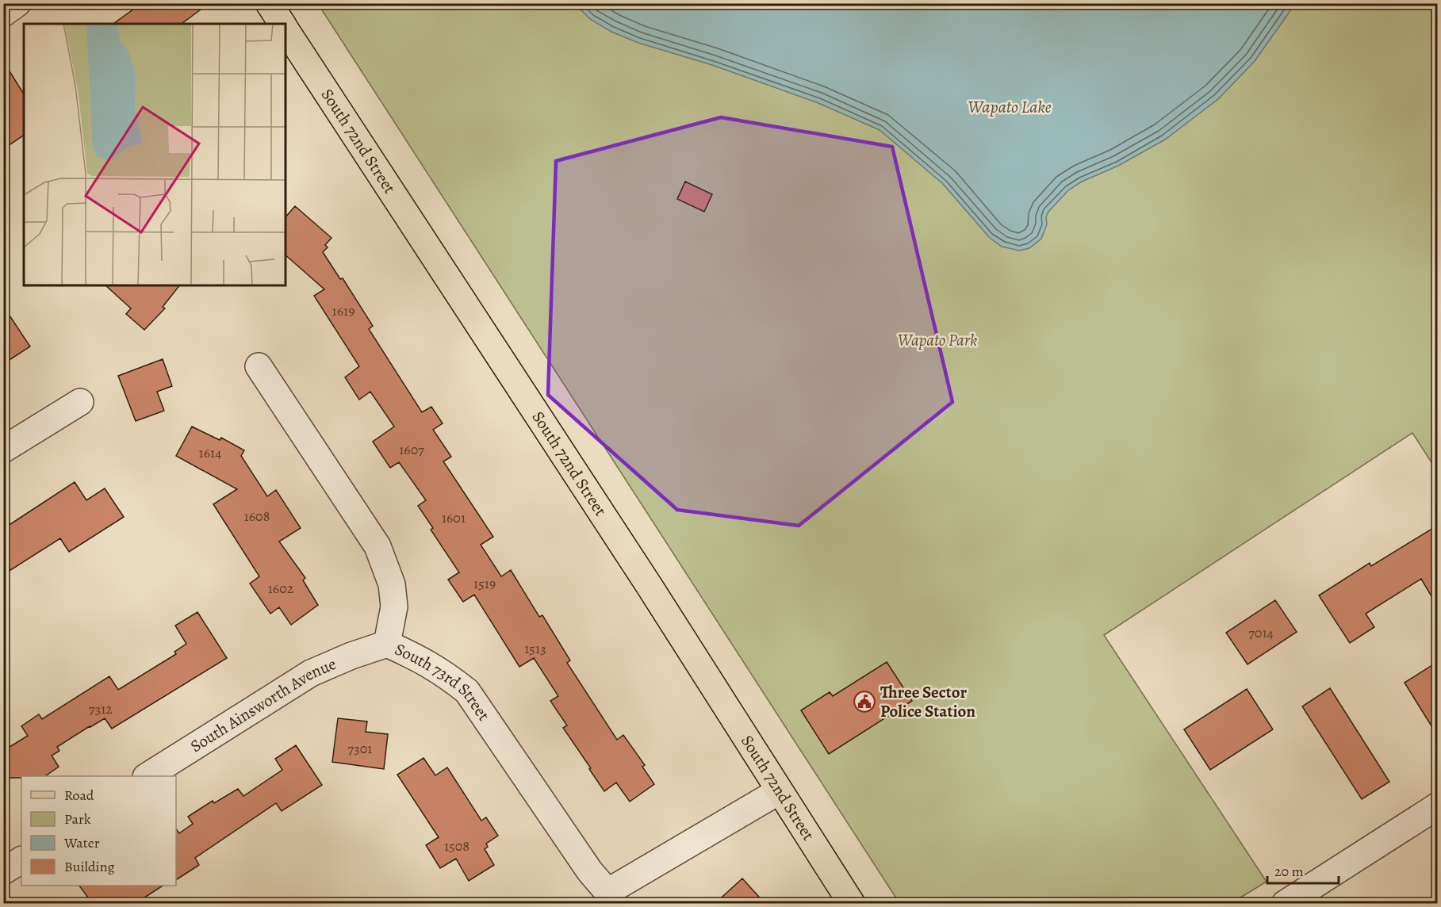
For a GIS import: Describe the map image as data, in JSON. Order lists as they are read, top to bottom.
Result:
{
  "streets": {
    "main road": ["South 72nd Street"],
    "street": ["South 73rd Street", "South Ainsworth Avenue"]
  },
  "crossings": [
    ["South 73rd Street", "South Ainsworth Avenue"]
  ],
  "water": ["Wapato Lake"],
  "parks": ["Wapato Park"],
  "places": {
    "public building": ["Three Sector Police Station"]
  },
  "house_numbers": [
    "1619",
    "1607",
    "1614",
    "1608",
    "1601",
    "1519",
    "1602",
    "7014",
    "1513",
    "7312",
    "7301",
    "1508"
  ],
  "legend": [
    "Road",
    "Park",
    "Water",
    "Building"
  ],
  "scale_bar": "20 m"
}
